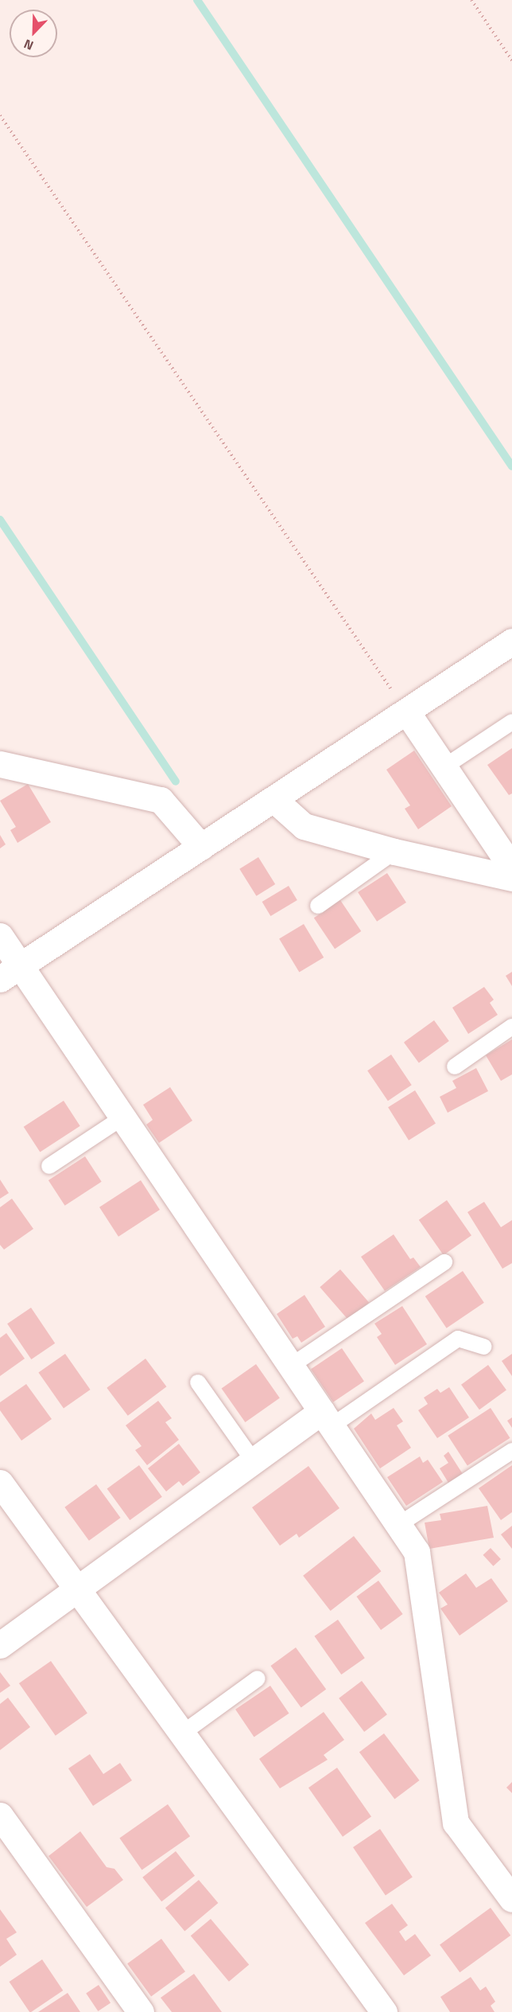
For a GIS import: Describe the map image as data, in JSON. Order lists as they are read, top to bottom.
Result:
{
  "north": "bottom left"
}
